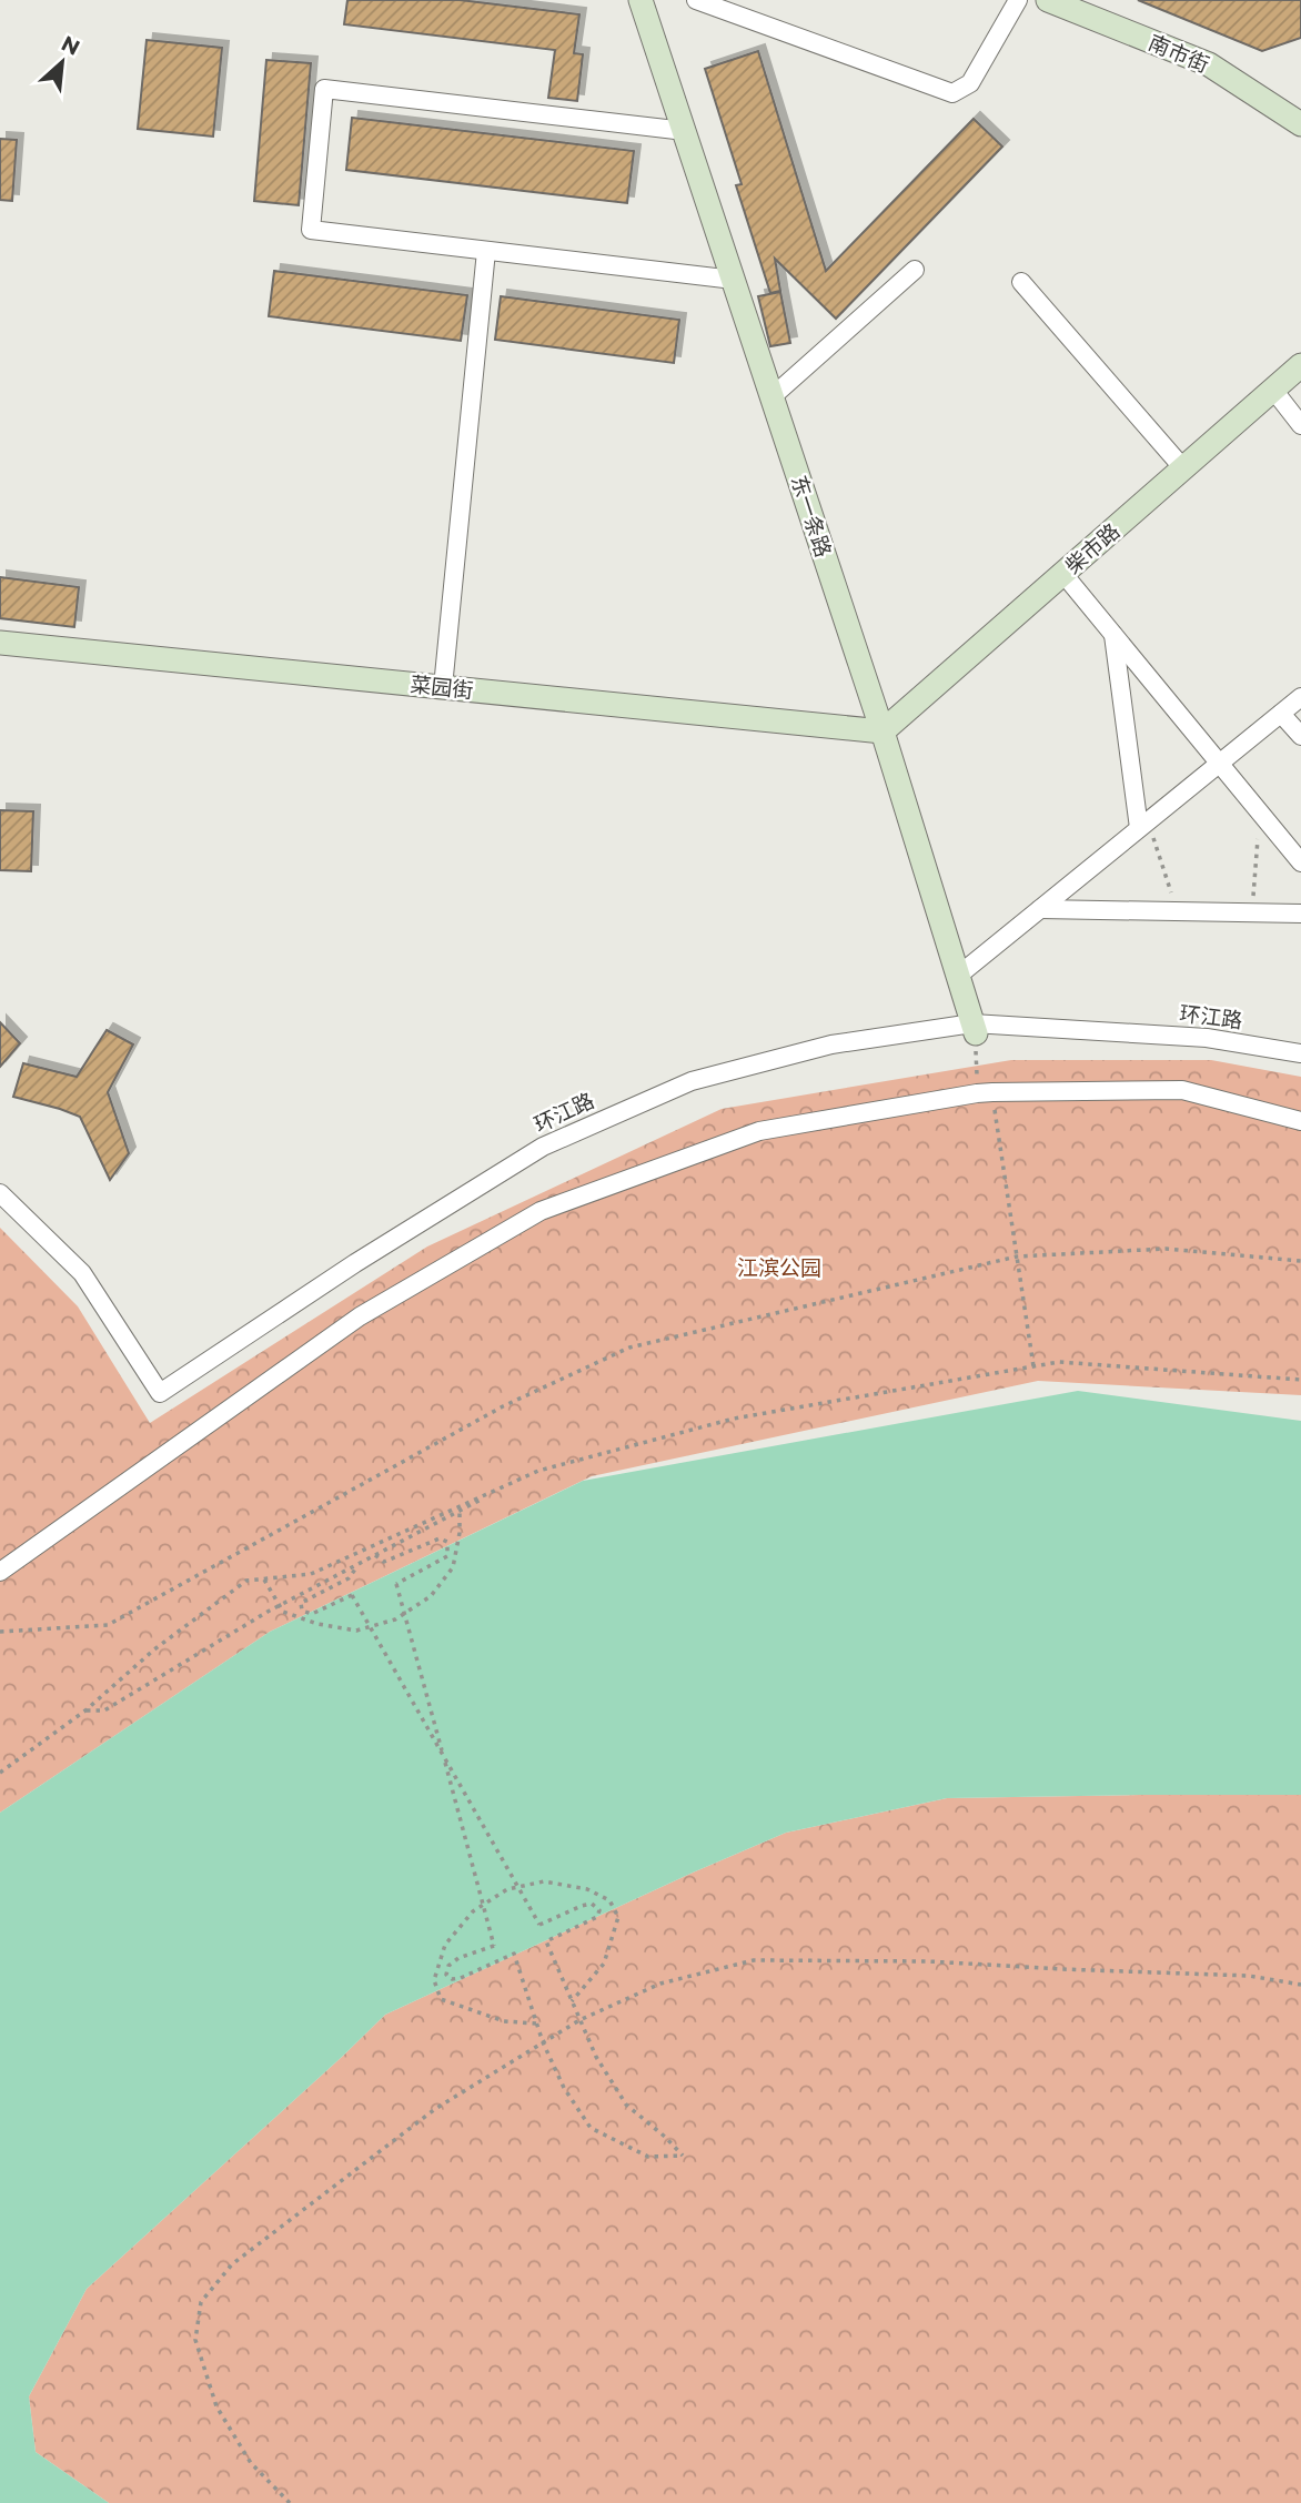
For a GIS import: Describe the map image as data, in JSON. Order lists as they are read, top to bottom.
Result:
{
  "streets": {
    "street": [
      "南市街",
      "东一条路",
      "柴市路",
      "菜园街",
      "环江路"
    ]
  },
  "crossings": [
    ["东一条路", "柴市路"],
    ["东一条路", "菜园街"],
    ["东一条路", "环江路"],
    ["柴市路", "菜园街"]
  ],
  "parks": ["江滨公园"],
  "north": "top right"
}
